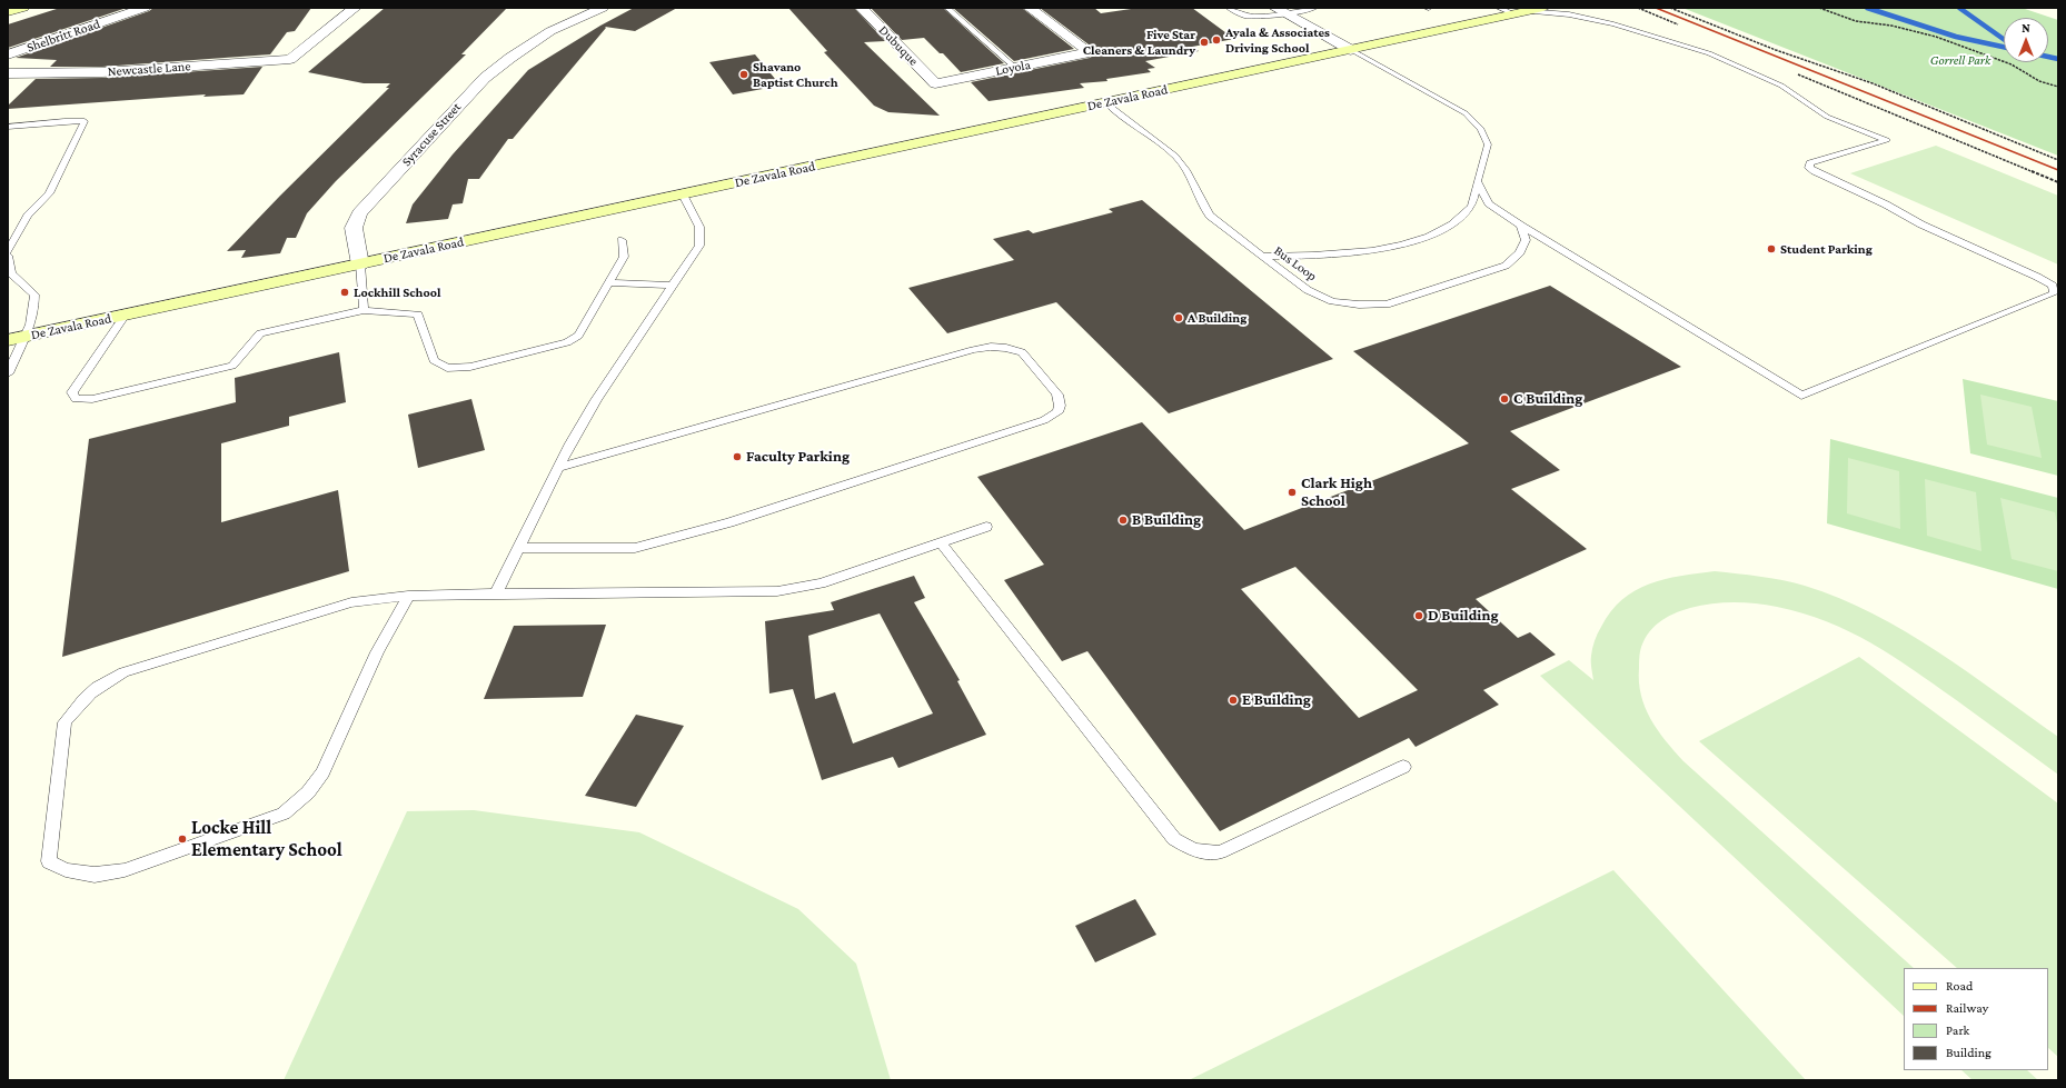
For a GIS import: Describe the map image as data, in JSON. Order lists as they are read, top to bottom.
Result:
{
  "streets": {
    "main road": ["De Zavala Road"],
    "street": [
      "Shelbritt Road",
      "Dubuque",
      "Loyola",
      "Newcastle Lane",
      "Syracuse Street"
    ],
    "lane": ["Bus Loop"]
  },
  "crossings": [
    ["Dubuque", "Loyola"],
    ["De Zavala Road", "Syracuse Street"],
    ["De Zavala Road", "Bus Loop"]
  ],
  "parks": ["Gorrell Park"],
  "places": [
    "Ayala & Associates Driving School",
    "Five Star Cleaners & Laundry",
    "Shavano Baptist Church",
    "Student Parking",
    "Lockhill School",
    "A Building",
    "C Building",
    "Faculty Parking",
    "Clark High School",
    "B Building",
    "D Building",
    "E Building",
    "Locke Hill Elementary School"
  ],
  "legend": [
    "Road",
    "Railway",
    "Park",
    "Building"
  ],
  "north": "top"
}
